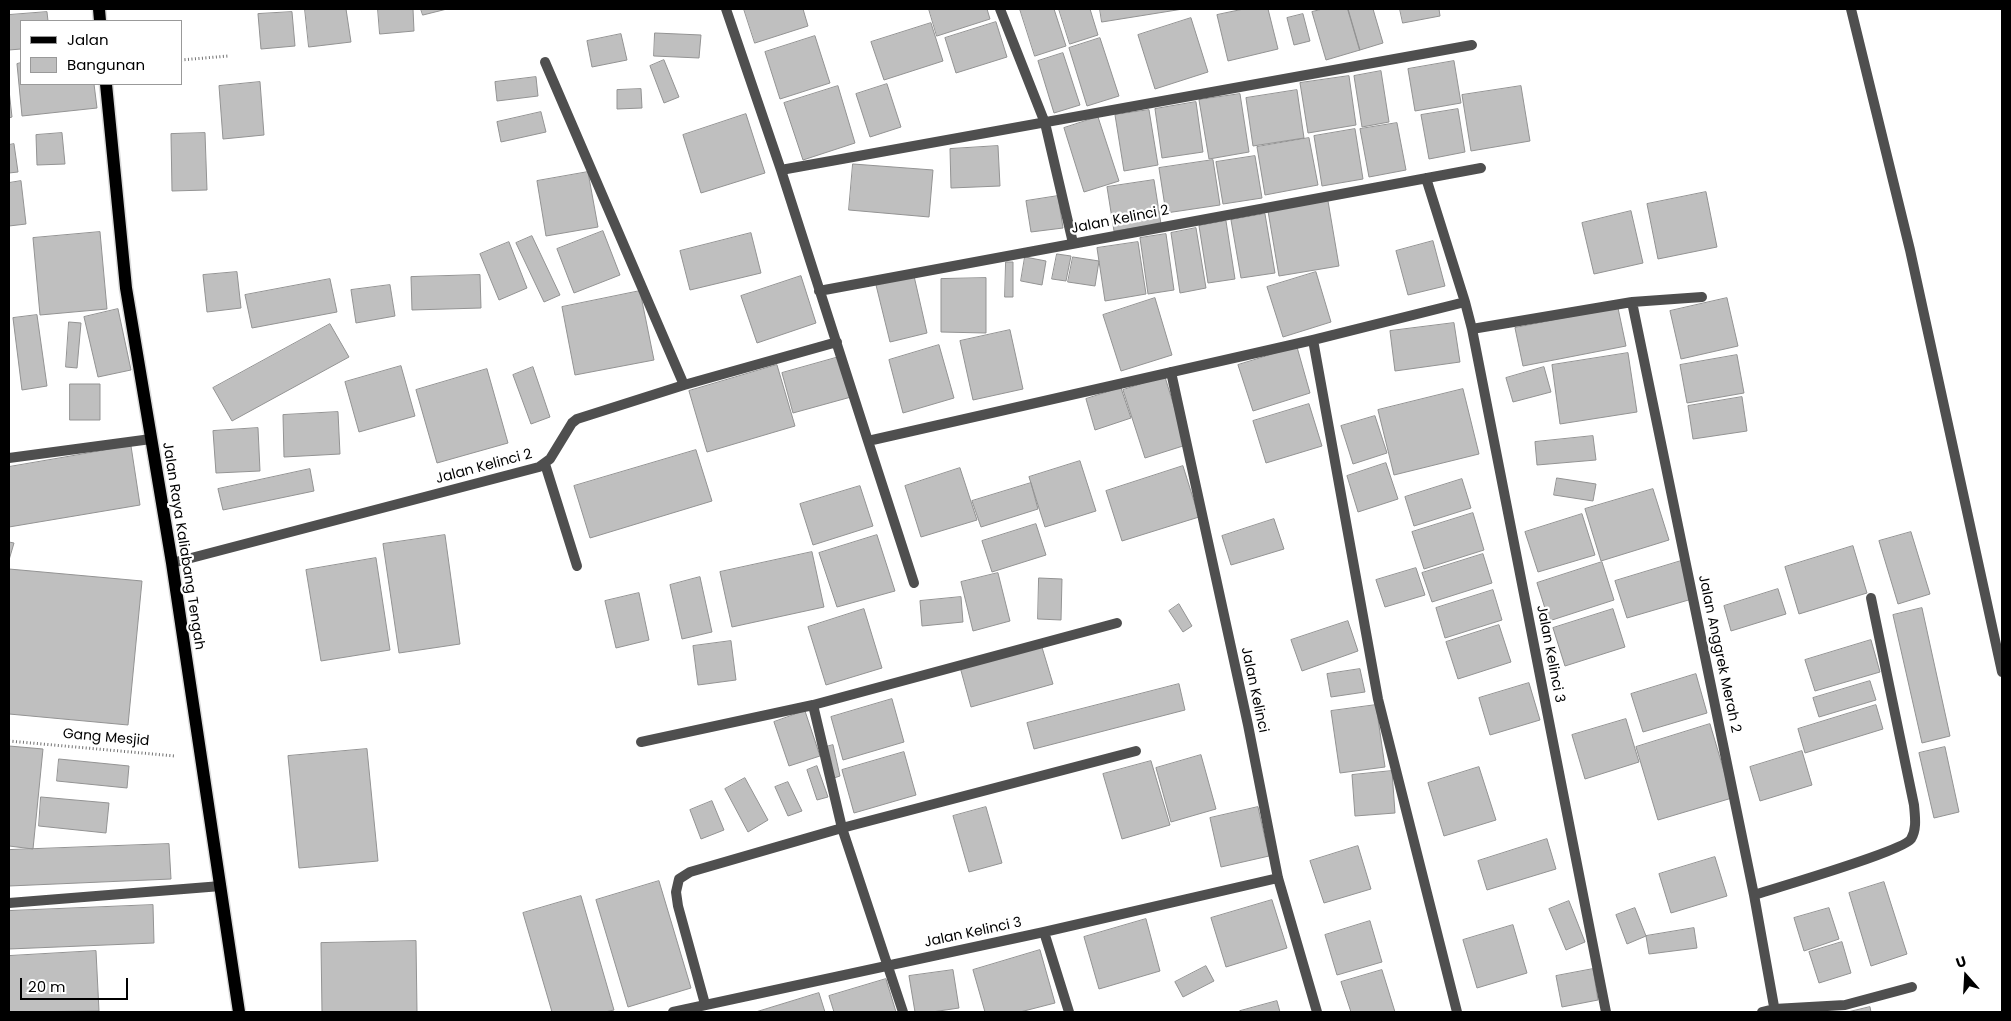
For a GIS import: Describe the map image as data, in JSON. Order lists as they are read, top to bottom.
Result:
{
  "streets": {
    "main road": ["Jalan Raya Kaliabang Tengah"],
    "street": [
      "Jalan Kelinci 2",
      "Jalan Kelinci 3",
      "Jalan Anggrek Merah 2",
      "Jalan Kelinci"
    ],
    "path": ["Gang Mesjid"]
  },
  "crossings": [
    ["Jalan Kelinci 2", "Jalan Raya Kaliabang Tengah"],
    ["Jalan Raya Kaliabang Tengah", "Gang Mesjid"],
    ["Jalan Kelinci 3", "Jalan Kelinci"]
  ],
  "legend": ["Jalan", "Bangunan"],
  "scale_bar": "20 m",
  "north": "top"
}
